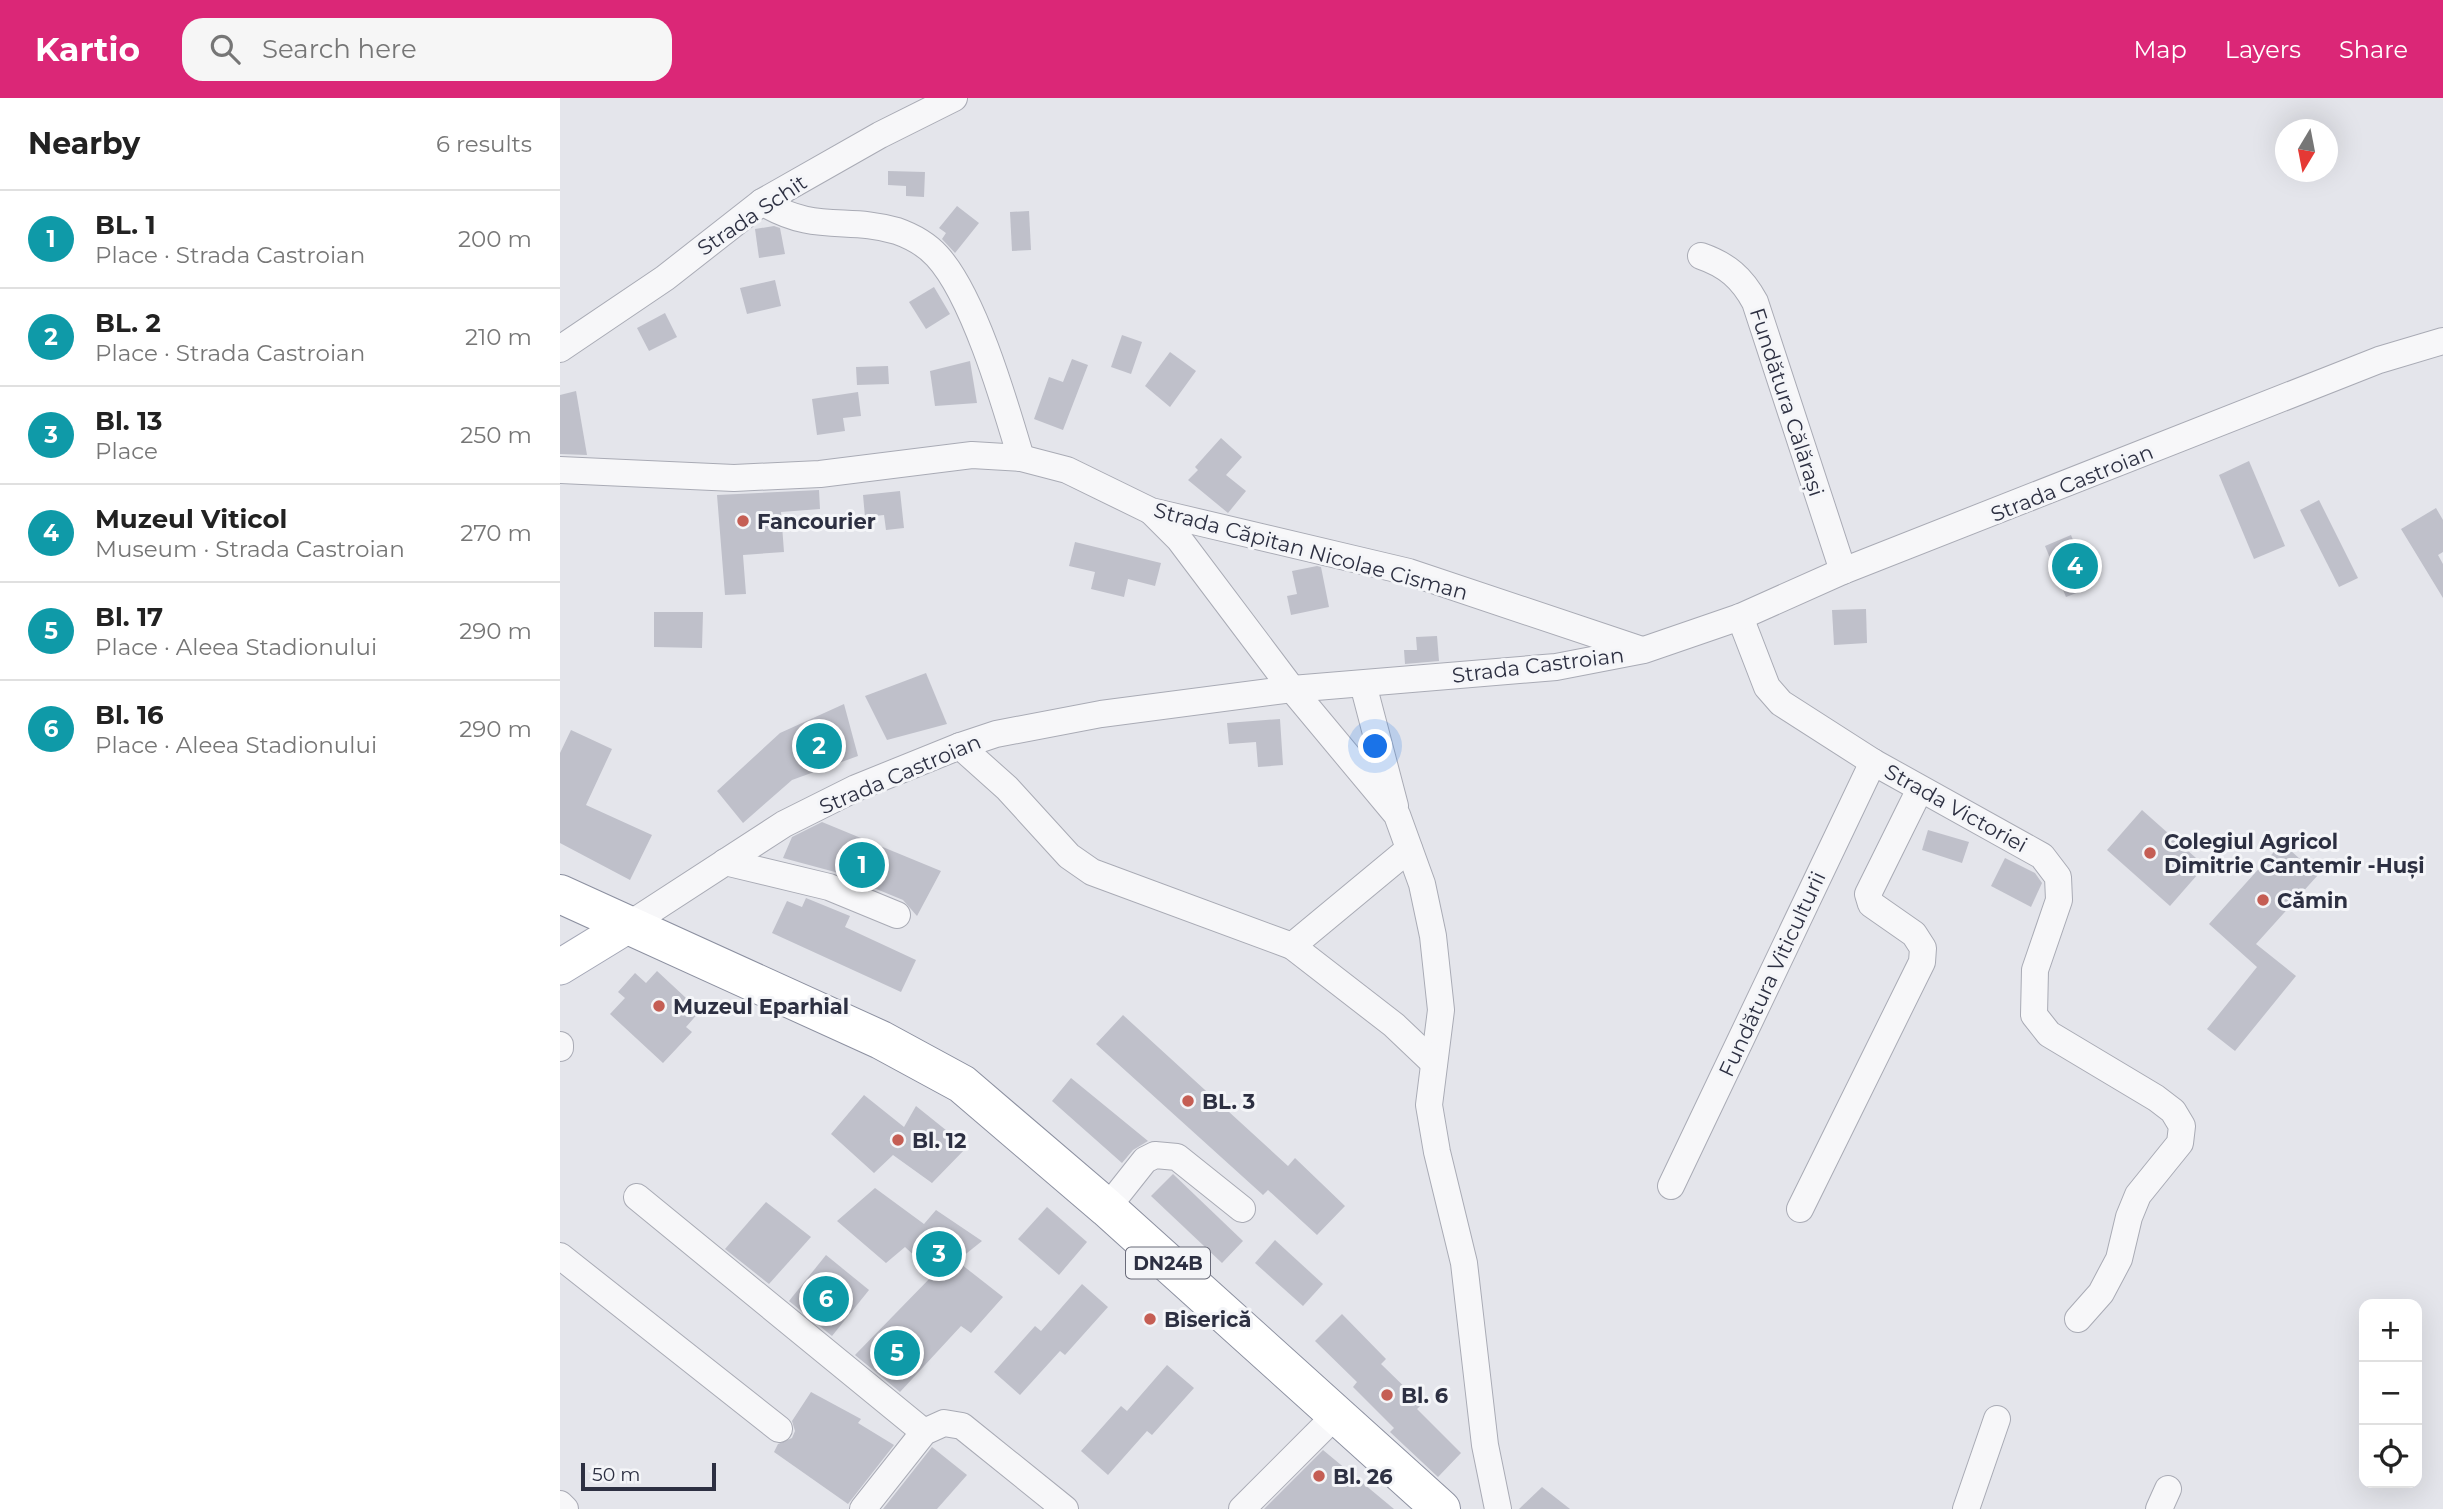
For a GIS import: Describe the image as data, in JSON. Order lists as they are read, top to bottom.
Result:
{
  "streets": {
    "highway": ["DN24B"],
    "street": [
      "Strada Schit",
      "Fundătura Călărași",
      "Strada Castroian",
      "Strada Căpitan Nicolae Cisman",
      "Strada Victoriei",
      "Fundătura Viticulturii"
    ]
  },
  "crossings": [
    ["Fundătura Călărași", "Strada Castroian"],
    ["Strada Castroian", "Strada Căpitan Nicolae Cisman"],
    ["Strada Castroian", "Strada Victoriei"],
    ["Strada Castroian", "DN24B"],
    ["Strada Victoriei", "Fundătura Viticulturii"]
  ],
  "places": [
    "Fancourier",
    "Colegiul Agricol Dimitrie Cantemir -Huși",
    "Cămin",
    "Muzeul Eparhial",
    "BL. 3",
    "Bl. 12",
    "Biserică",
    "Bl. 6",
    "Bl. 26"
  ],
  "scale_bar": "50 m",
  "north": "bottom",
  "page": {
    "header": "Kartio",
    "search": "Search here",
    "nav": ["Map", "Layers", "Share"],
    "heading": ["Nearby", "6 results"],
    "list": [
      {
        "mark": "1",
        "name": "BL. 1",
        "note": "Place · Strada Castroian",
        "value": "200 m"
      },
      {
        "mark": "2",
        "name": "BL. 2",
        "note": "Place · Strada Castroian",
        "value": "210 m"
      },
      {
        "mark": "3",
        "name": "Bl. 13",
        "note": "Place",
        "value": "250 m"
      },
      {
        "mark": "4",
        "name": "Muzeul Viticol",
        "note": "Museum · Strada Castroian",
        "value": "270 m"
      },
      {
        "mark": "5",
        "name": "Bl. 17",
        "note": "Place · Aleea Stadionului",
        "value": "290 m"
      },
      {
        "mark": "6",
        "name": "Bl. 16",
        "note": "Place · Aleea Stadionului",
        "value": "290 m"
      }
    ],
    "pins": [
      "4",
      "2",
      "1",
      "3",
      "6",
      "5"
    ],
    "map_buttons": ["+", "−"],
    "scale": "50 m"
  }
}
